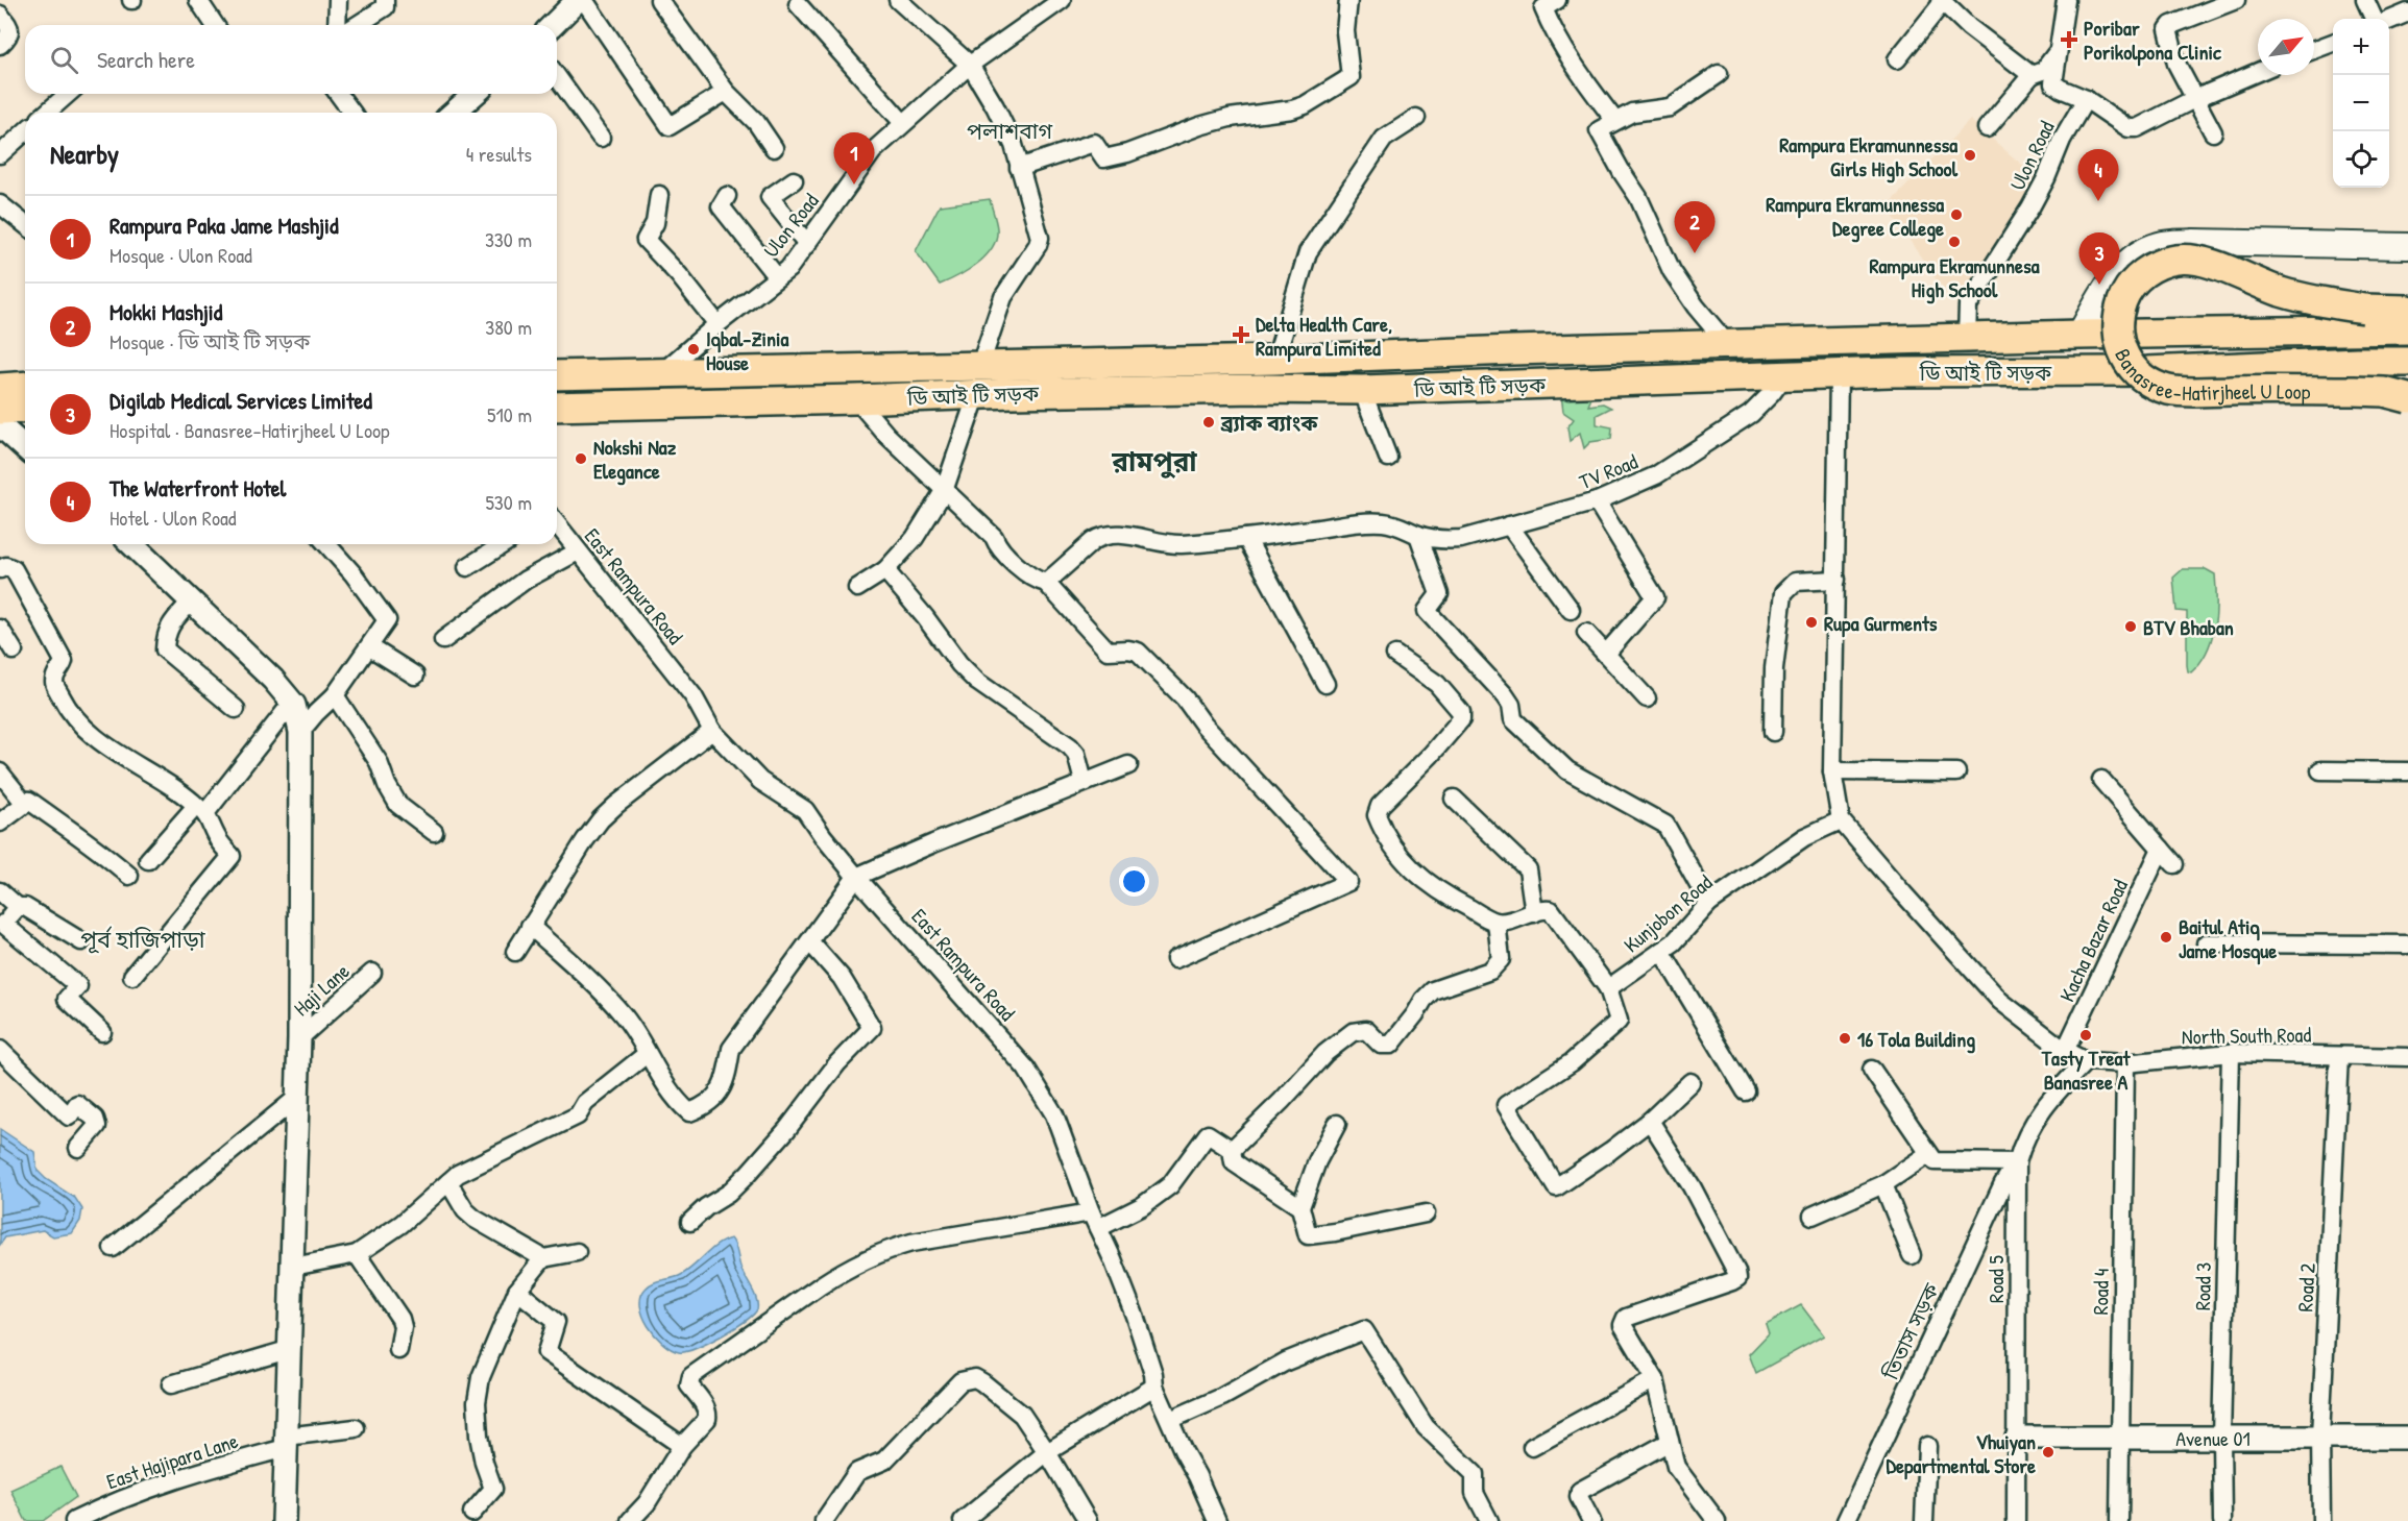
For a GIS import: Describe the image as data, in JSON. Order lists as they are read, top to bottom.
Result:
{
  "streets": {
    "main road": ["Banasree-Hatirjheel U Loop", "ডি আই টি সড়ক"],
    "street": [
      "Ulon Road",
      "TV Road",
      "East Rampura Road",
      "Kunjobon Road",
      "Kacha Bazar Road",
      "Haji Lane",
      "North South Road",
      "Road 5",
      "Road 3",
      "Road 2",
      "Road 4",
      "তিতাস সড়ক",
      "Avenue 01",
      "East Hajipara Lane"
    ]
  },
  "crossings": [
    ["Ulon Road", "ডি আই টি সড়ক"],
    ["ডি আই টি সড়ক", "TV Road"],
    ["North South Road", "Road 5"],
    ["North South Road", "Road 3"],
    ["North South Road", "Road 2"],
    ["North South Road", "Road 4"],
    ["Road 5", "তিতাস সড়ক"],
    ["Road 5", "Avenue 01"],
    ["Road 3", "Avenue 01"],
    ["Road 2", "Avenue 01"],
    ["Road 4", "Avenue 01"]
  ],
  "districts": ["পলাশবাগ", "রামপুরা", "পূর্ব হাজিপাড়া"],
  "places": {
    "health": ["Poribar Porikolpona Clinic", "Delta Health Care, Rampura Limited"],
    "other": [
      "Rampura Ekramunnessa Girls High School",
      "Rampura Ekramunnessa Degree College",
      "Rampura Ekramunnesa High School",
      "Iqbal-Zinia House",
      "ব্র্যাক ব্যাংক",
      "Nokshi Naz Elegance",
      "Rupa Gurments",
      "BTV Bhaban",
      "Baitul Atiq Jame Mosque",
      "Tasty Treat Banasree A",
      "16 Tola Building",
      "Vhuiyan Departmental Store"
    ]
  },
  "north": "top right",
  "page": {
    "map_buttons": ["+", "−"],
    "search": "Search here",
    "heading": ["Nearby", "4 results"],
    "pins": [
      "1",
      "4",
      "2",
      "3"
    ],
    "list": [
      {
        "mark": "1",
        "name": "Rampura Paka Jame Mashjid",
        "note": "Mosque · Ulon Road",
        "value": "330 m"
      },
      {
        "mark": "2",
        "name": "Mokki Mashjid",
        "note": "Mosque · ডি আই টি সড়ক",
        "value": "380 m"
      },
      {
        "mark": "3",
        "name": "Digilab Medical Services Limited",
        "note": "Hospital · Banasree-Hatirjheel U Loop",
        "value": "510 m"
      },
      {
        "mark": "4",
        "name": "The Waterfront Hotel",
        "note": "Hotel · Ulon Road",
        "value": "530 m"
      }
    ]
  }
}
